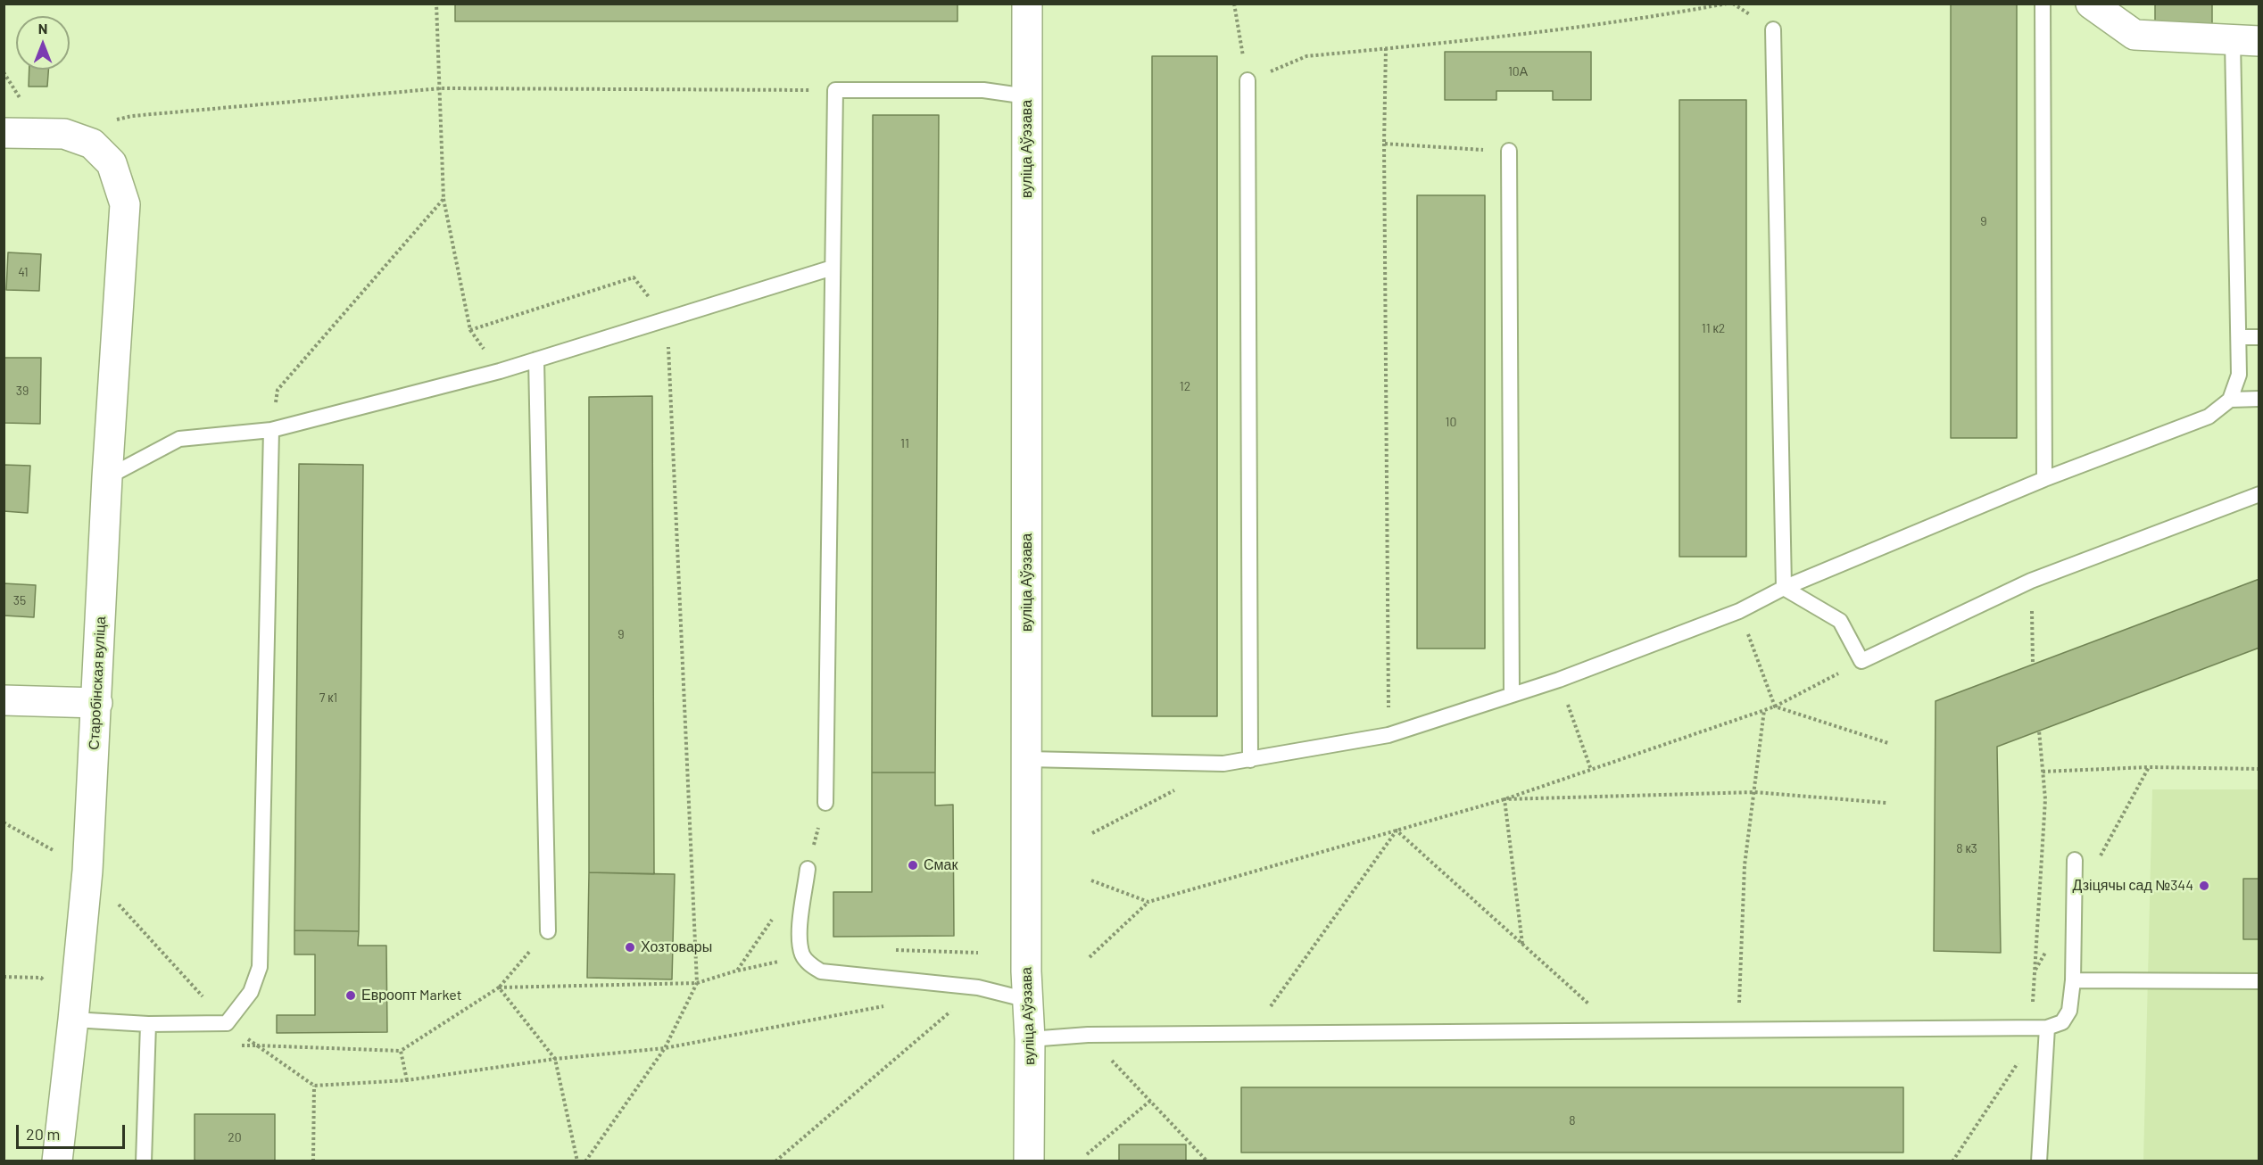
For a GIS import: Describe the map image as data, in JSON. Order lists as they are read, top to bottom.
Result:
{
  "streets": {
    "street": ["вуліца Аўэзава", "Старобінская вуліца"]
  },
  "places": [
    "Смак",
    "Дзіцячы сад №344",
    "Хозтовары",
    "Евроопт Market"
  ],
  "house_numbers": [
    "10А",
    "9",
    "41",
    "11 к2",
    "12",
    "39",
    "10",
    "11",
    "35",
    "9",
    "7 к1",
    "8 к3",
    "8",
    "20"
  ],
  "scale_bar": "20 m",
  "north": "top"
}
